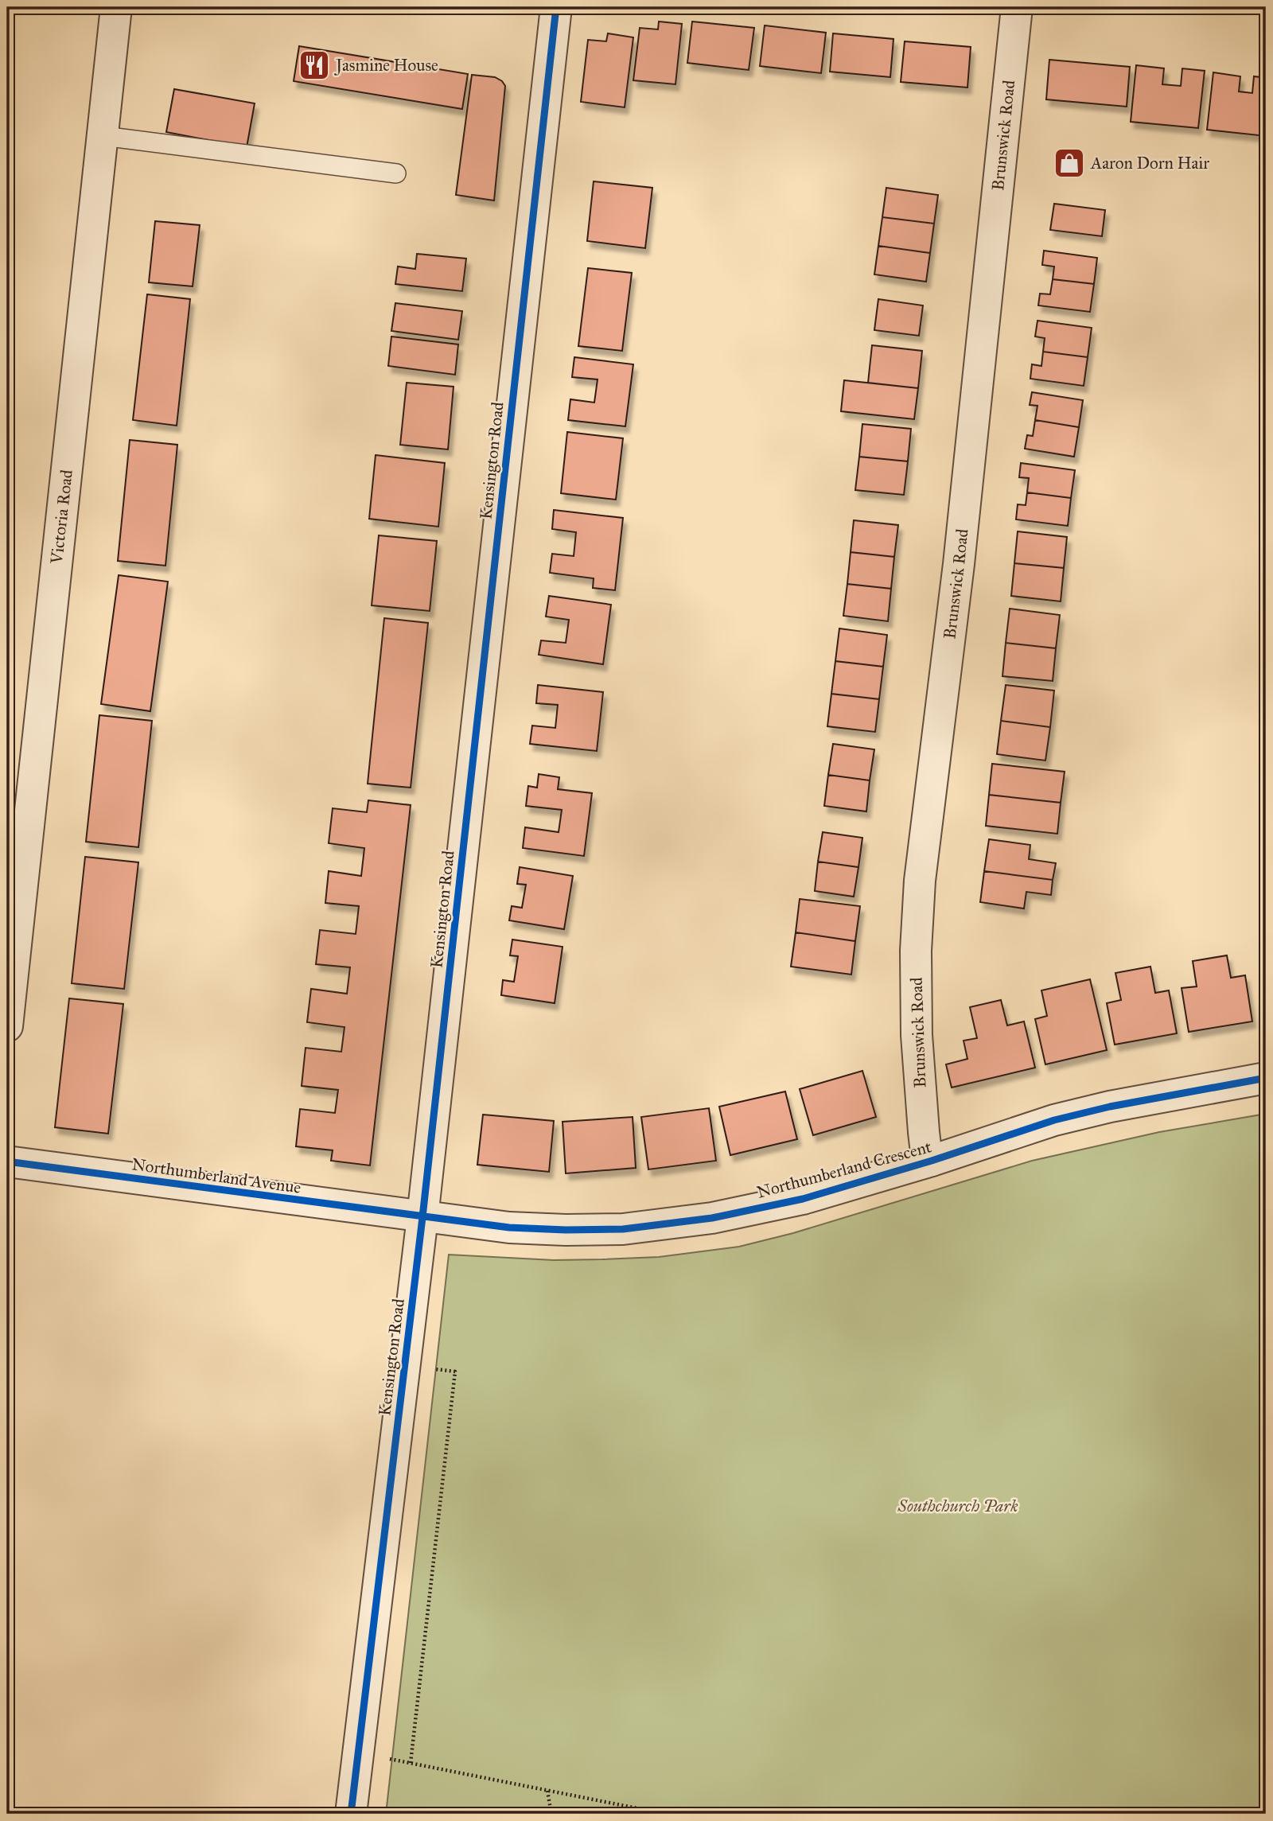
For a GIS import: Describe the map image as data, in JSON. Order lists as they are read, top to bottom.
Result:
{
  "streets": {
    "street": [
      "Brunswick Road",
      "Kensington Road",
      "Victoria Road",
      "Northumberland Crescent",
      "Northumberland Avenue"
    ]
  },
  "crossings": [
    ["Brunswick Road", "Northumberland Crescent"],
    ["Kensington Road", "Northumberland Crescent"],
    ["Kensington Road", "Northumberland Avenue"],
    ["Northumberland Crescent", "Northumberland Avenue"]
  ],
  "parks": ["Southchurch Park"],
  "places": {
    "restaurant": ["Jasmine House"],
    "shop": ["Aaron Dorn Hair"]
  }
}
